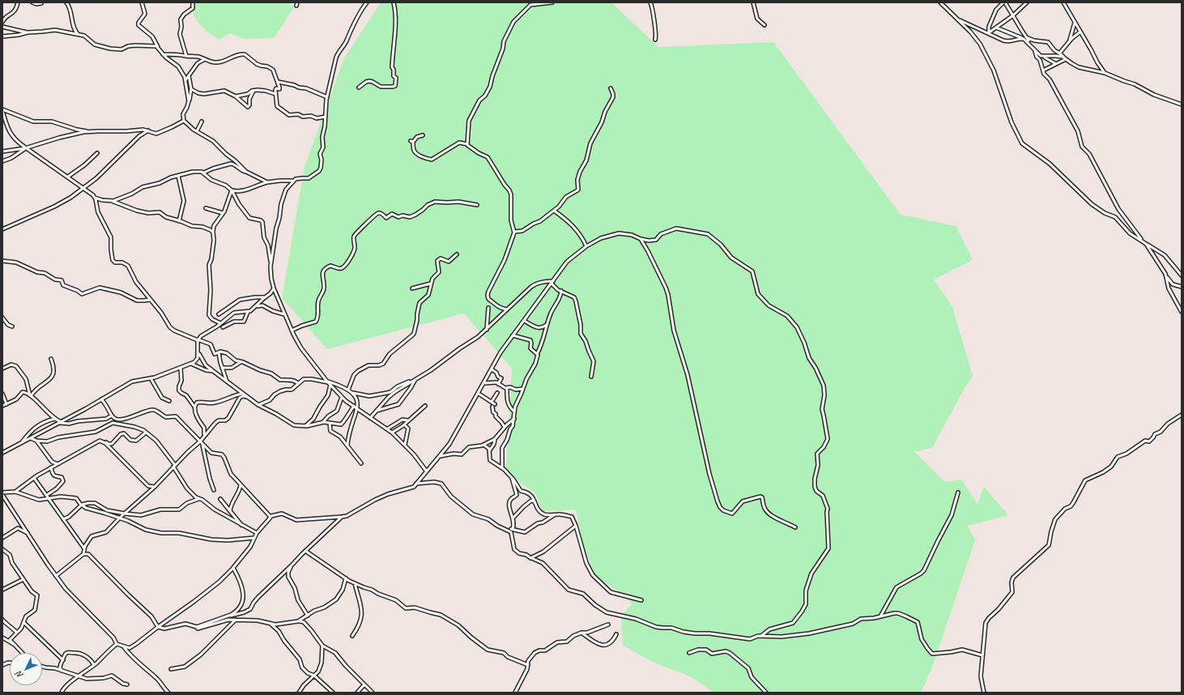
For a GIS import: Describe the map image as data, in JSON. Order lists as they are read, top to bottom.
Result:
{
  "north": "bottom left"
}
